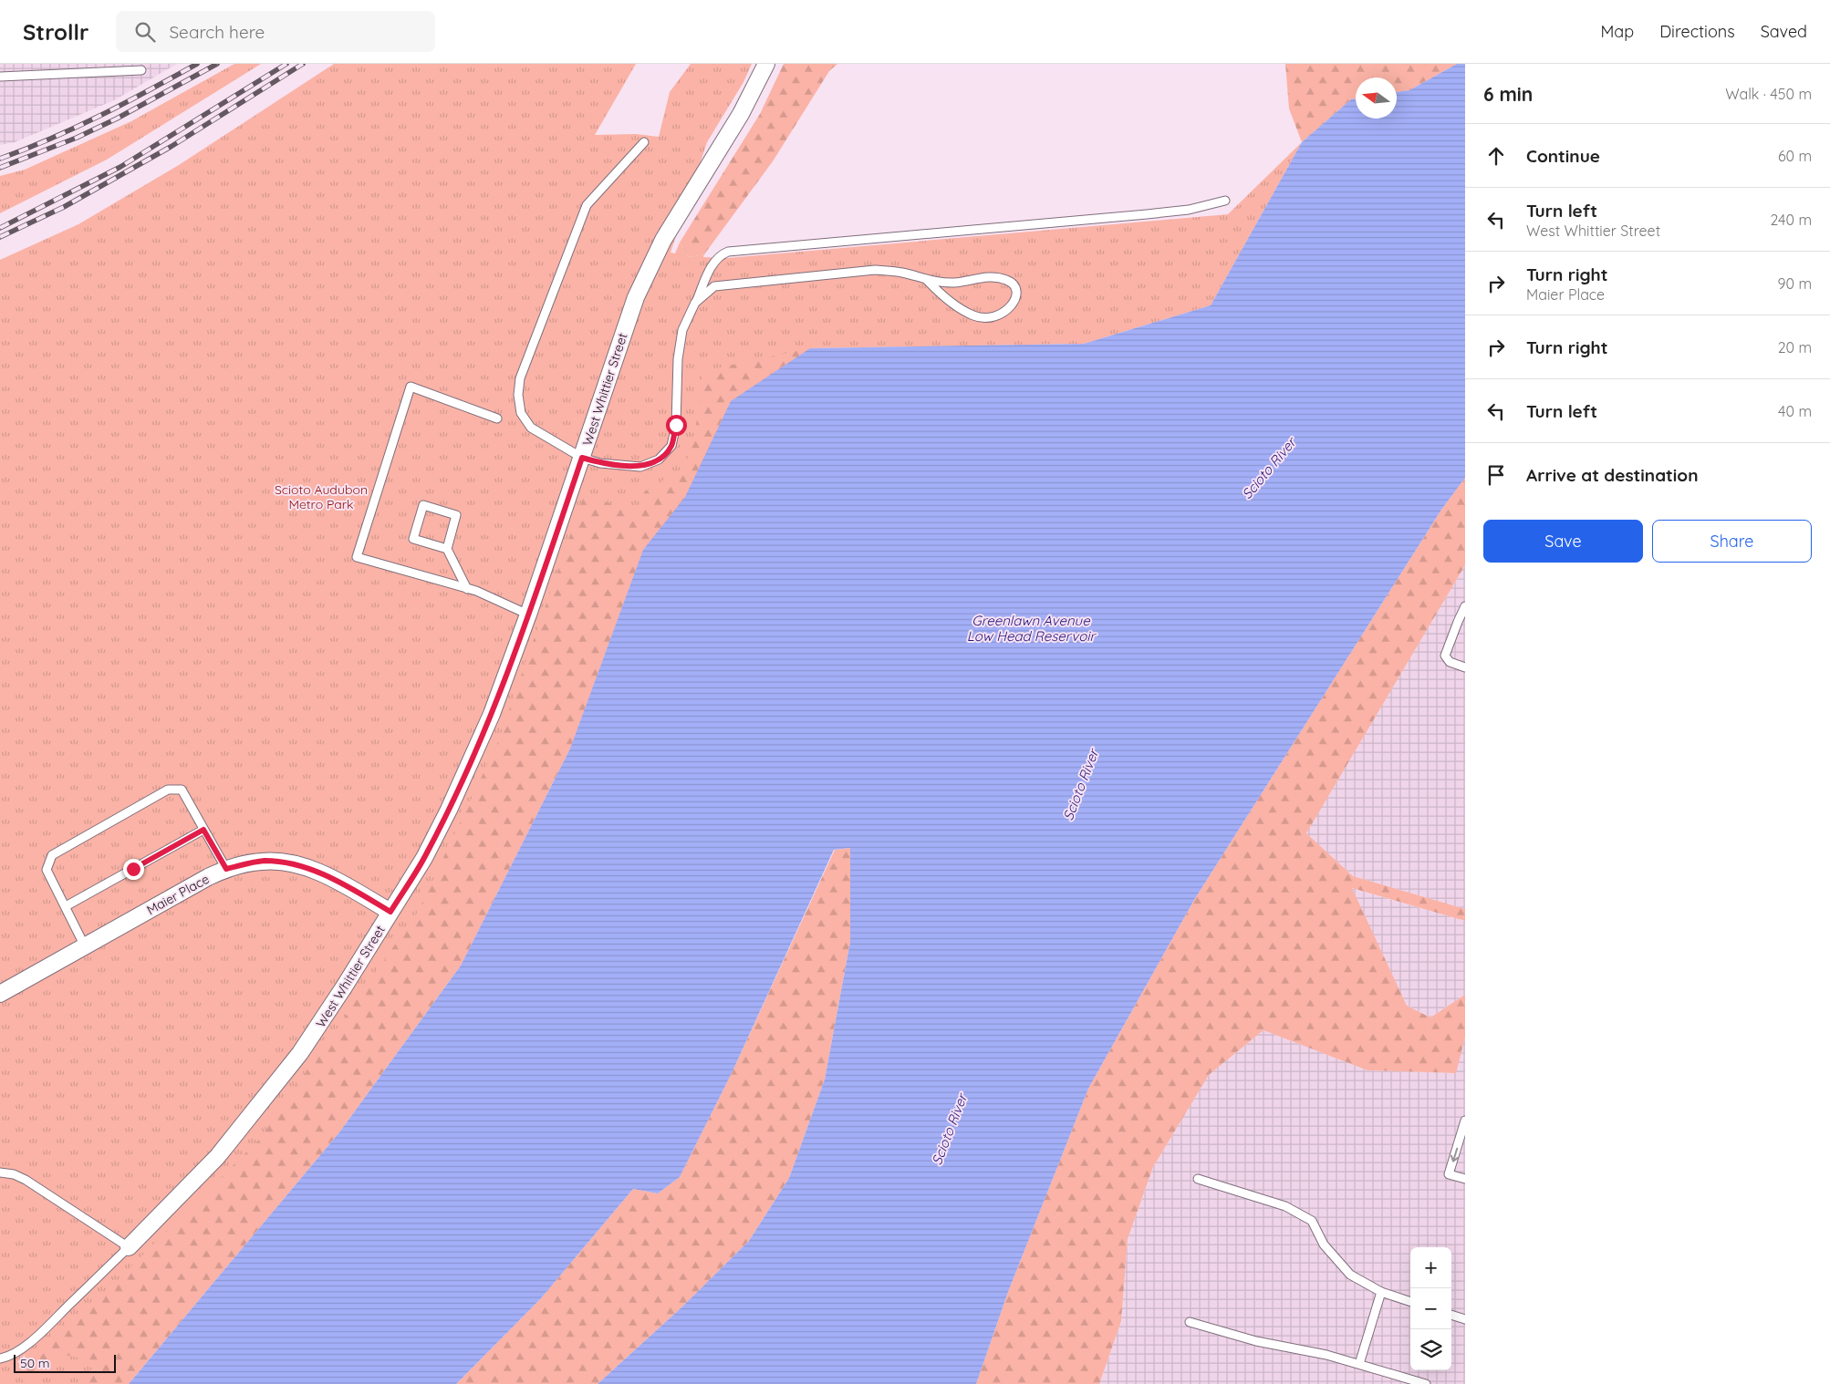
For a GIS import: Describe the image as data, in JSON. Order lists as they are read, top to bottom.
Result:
{
  "streets": {
    "street": ["West Whittier Street", "Maier Place"]
  },
  "crossings": [
    ["West Whittier Street", "Maier Place"]
  ],
  "water": ["Scioto River", "Greenlawn Avenue Low Head Reservoir"],
  "parks": ["Scioto Audubon Metro Park"],
  "scale_bar": "50 m",
  "north": "left",
  "page": {
    "header": "Strollr",
    "search": "Search here",
    "nav": ["Map", "Directions", "Saved"],
    "heading": ["6 min", "Walk · 450 m"],
    "list": [
      ["Continue", "60 m"],
      ["Turn left", "West Whittier Street", "240 m"],
      ["Turn right", "Maier Place", "90 m"],
      ["Turn right", "20 m"],
      ["Turn left", "40 m"],
      "Arrive at destination"
    ],
    "buttons": ["Save", "Share"],
    "map_buttons": ["+", "−"],
    "scale": "50 m"
  }
}
